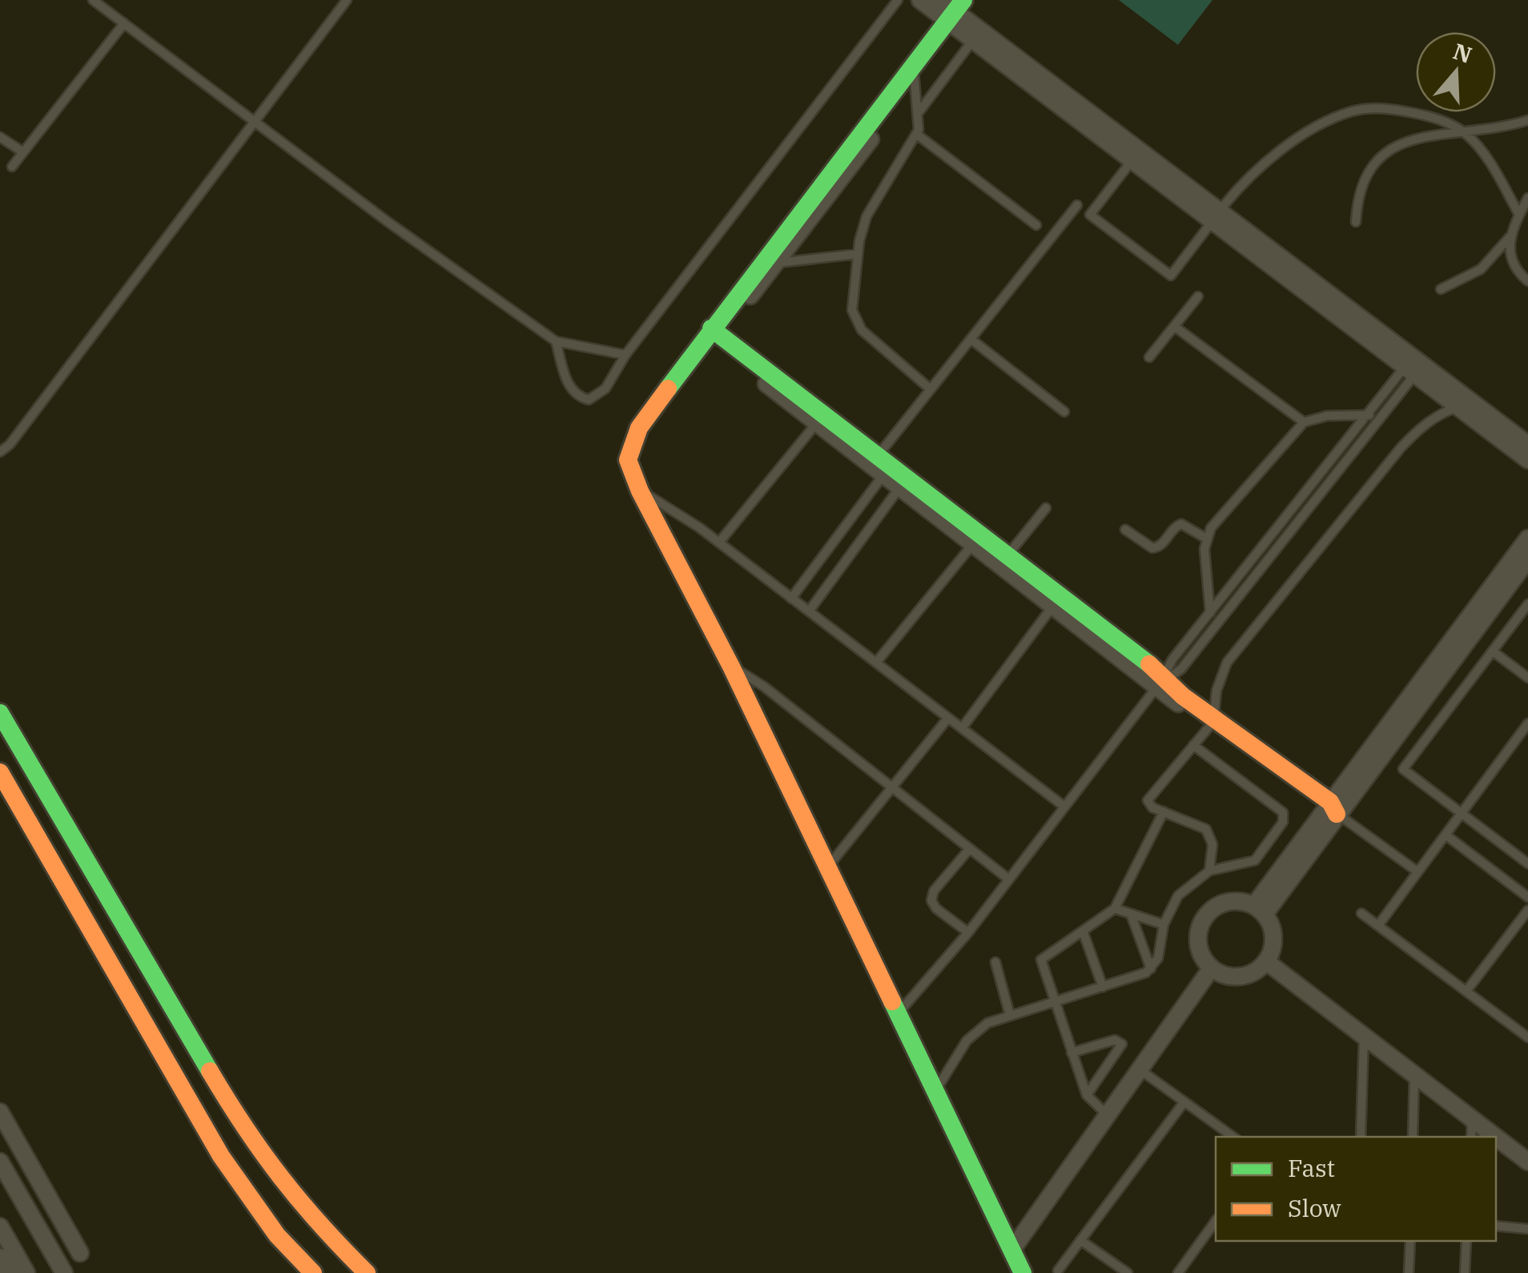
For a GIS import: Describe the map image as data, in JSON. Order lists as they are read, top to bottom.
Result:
{
  "legend": ["Fast", "Slow"],
  "north": "top"
}
